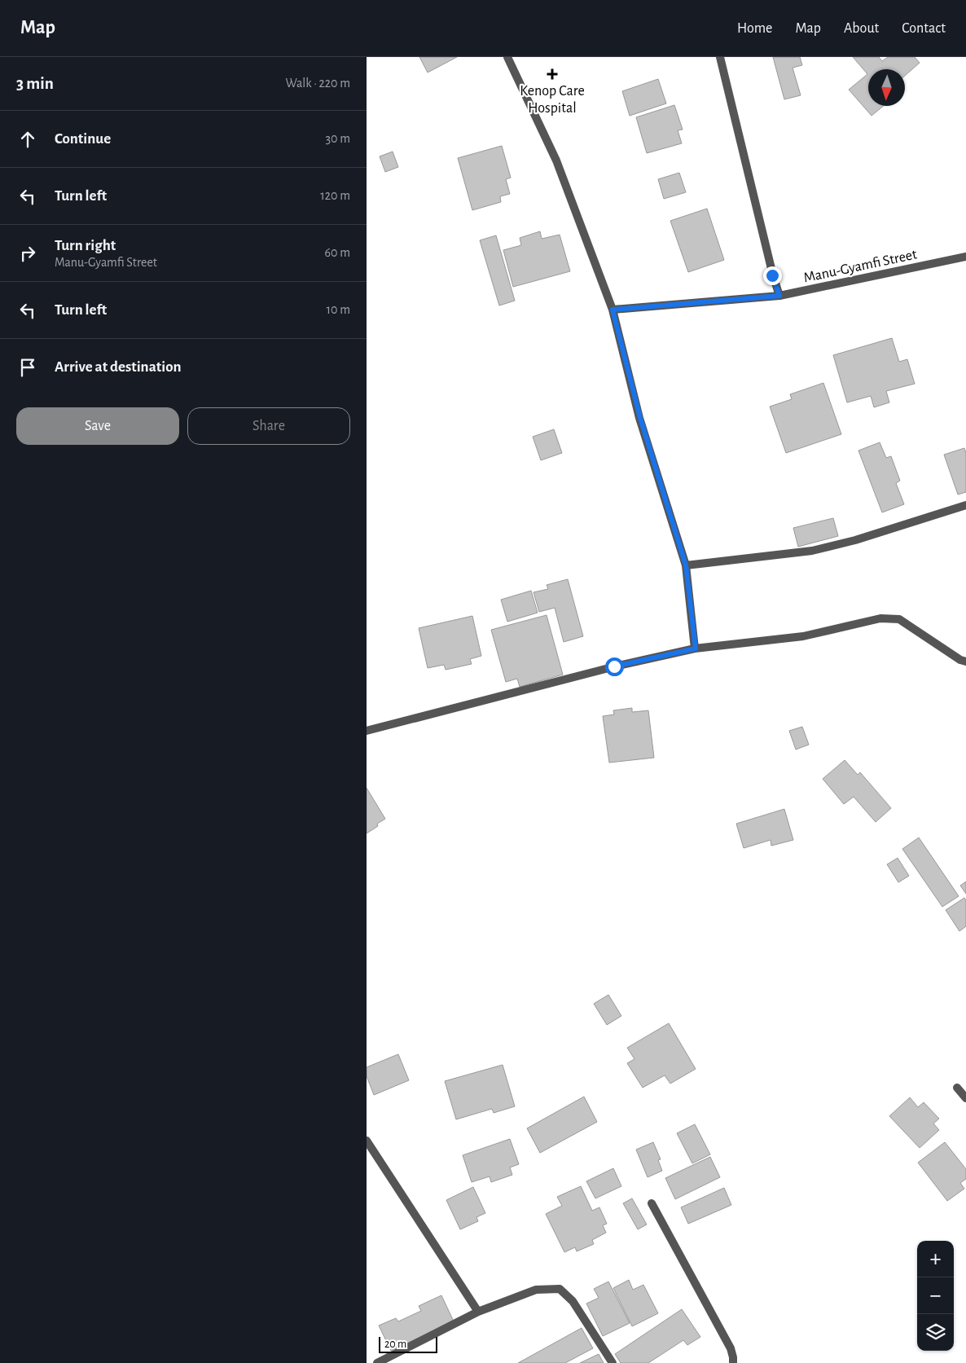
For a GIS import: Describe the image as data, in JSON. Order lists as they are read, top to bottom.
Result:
{
  "streets": {
    "street": ["Manu-Gyamfi Street"]
  },
  "places": {
    "health": ["Kenop Care Hospital"]
  },
  "scale_bar": "20 m",
  "north": "bottom",
  "page": {
    "header": "Map",
    "nav": [
      "Home",
      "Map",
      "About",
      "Contact"
    ],
    "heading": ["3 min", "Walk · 220 m"],
    "list": [
      ["Continue", "30 m"],
      ["Turn left", "120 m"],
      ["Turn right", "Manu-Gyamfi Street", "60 m"],
      ["Turn left", "10 m"],
      "Arrive at destination"
    ],
    "buttons": ["Save", "Share"],
    "map_buttons": ["+", "−"],
    "scale": "20 m"
  }
}
